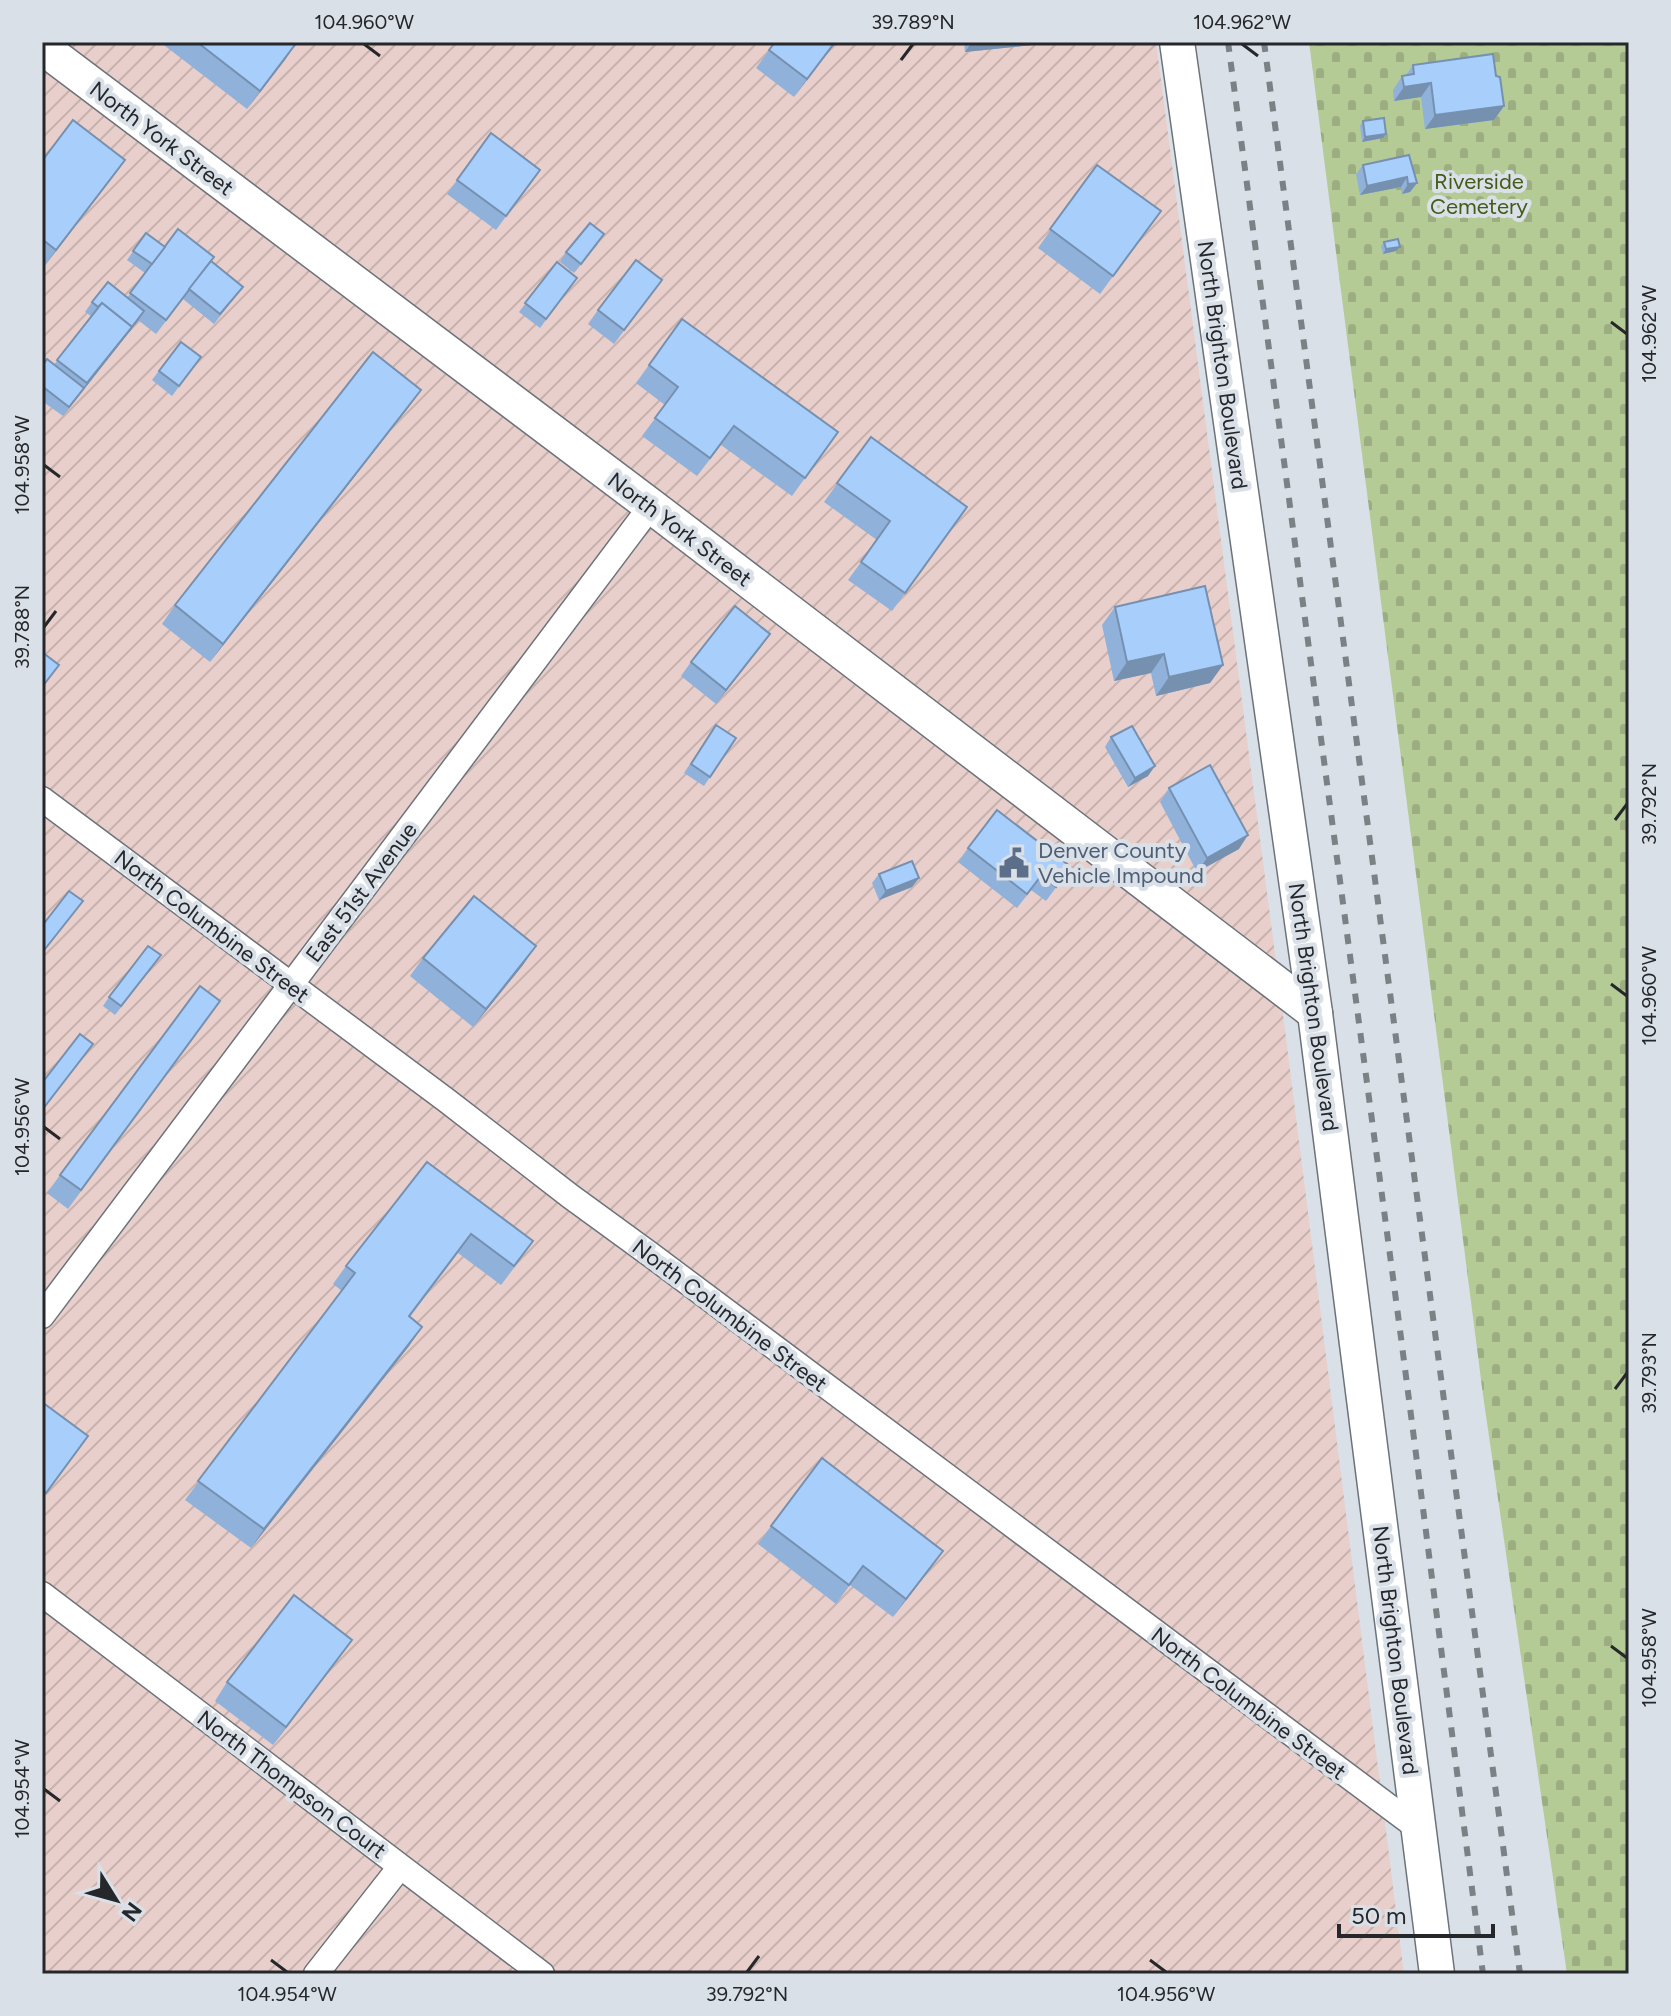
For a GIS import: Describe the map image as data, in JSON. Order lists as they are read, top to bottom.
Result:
{
  "streets": {
    "main road": ["North York Street", "North Brighton Boulevard"],
    "street": ["East 51st Avenue", "North Columbine Street", "North Thompson Court"]
  },
  "crossings": [
    ["North York Street", "North Brighton Boulevard"],
    ["North York Street", "East 51st Avenue"],
    ["North Brighton Boulevard", "North Columbine Street"],
    ["East 51st Avenue", "North Columbine Street"]
  ],
  "parks": ["Riverside Cemetery"],
  "places": {
    "public building": ["Denver County Vehicle Impound"]
  },
  "scale_bar": "50 m",
  "north": "bottom right",
  "coordinates": [
    "104.960°W",
    "39.789°N",
    "104.962°W",
    "104.958°W",
    "39.788°N",
    "39.792°N",
    "104.956°W",
    "39.793°N",
    "104.954°W"
  ]
}
